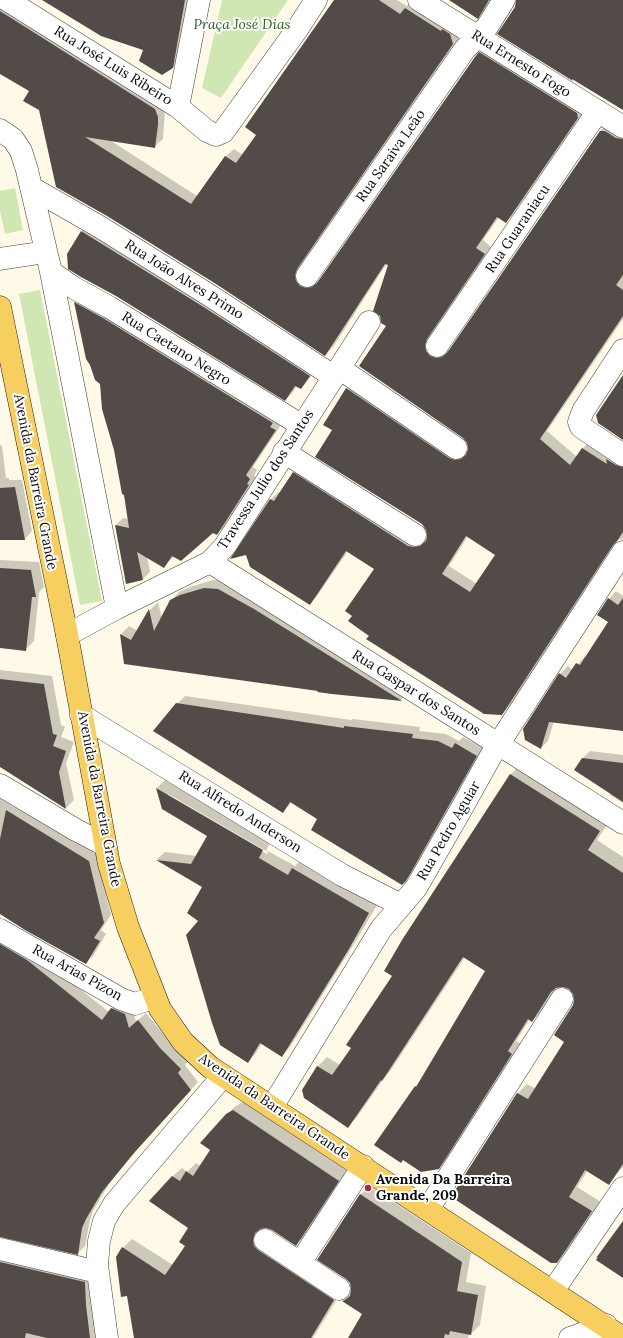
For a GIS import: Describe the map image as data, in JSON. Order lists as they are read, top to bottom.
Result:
{
  "streets": {
    "main road": ["Avenida da Barreira Grande"],
    "street": [
      "Rua Ernesto Fogo",
      "Rua José Luis Ribeiro",
      "Rua Saraiva Leão",
      "Rua Guaraniacu",
      "Rua João Alves Primo",
      "Rua Caetano Negro",
      "Travessa Julio dos Santos",
      "Rua Gaspar dos Santos",
      "Rua Alfredo Anderson",
      "Rua Pedro Aguiar",
      "Rua Arias Pizon"
    ]
  },
  "crossings": [
    ["Rua Ernesto Fogo", "Rua Saraiva Leão"],
    ["Rua Ernesto Fogo", "Rua Guaraniacu"],
    ["Rua João Alves Primo", "Travessa Julio dos Santos"],
    ["Rua Caetano Negro", "Travessa Julio dos Santos"],
    ["Travessa Julio dos Santos", "Avenida da Barreira Grande"],
    ["Travessa Julio dos Santos", "Rua Gaspar dos Santos"],
    ["Avenida da Barreira Grande", "Rua Alfredo Anderson"],
    ["Avenida da Barreira Grande", "Rua Pedro Aguiar"],
    ["Avenida da Barreira Grande", "Rua Arias Pizon"],
    ["Rua Gaspar dos Santos", "Rua Pedro Aguiar"],
    ["Rua Alfredo Anderson", "Rua Pedro Aguiar"]
  ],
  "parks": ["Praça José Dias"],
  "places": ["Avenida Da Barreira Grande, 209"]
}
